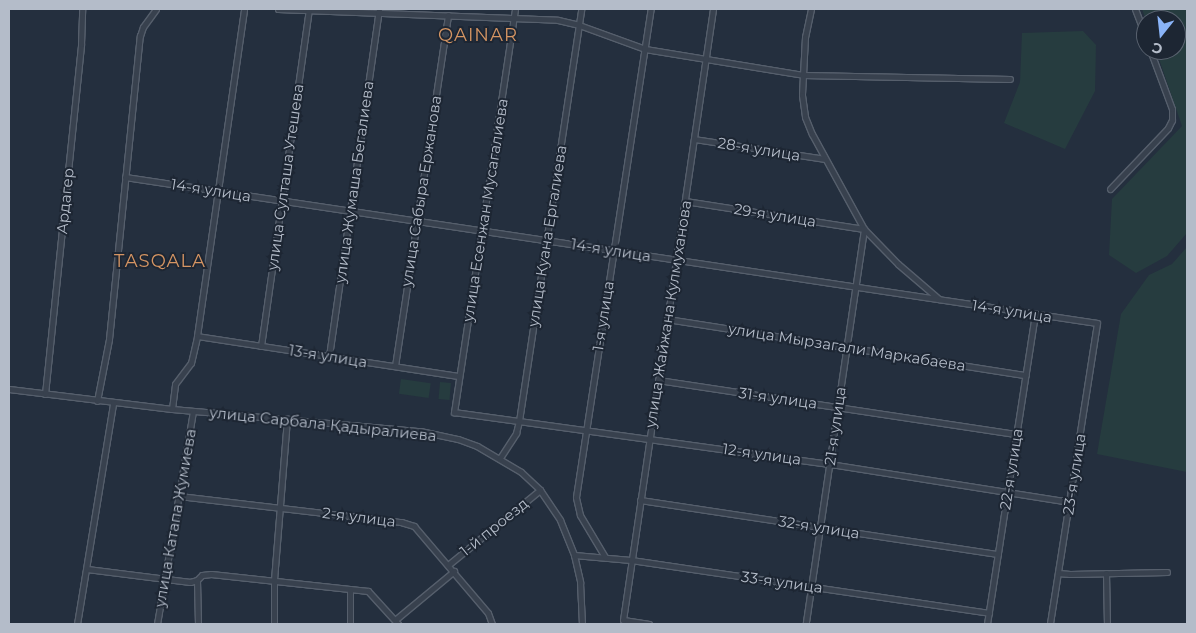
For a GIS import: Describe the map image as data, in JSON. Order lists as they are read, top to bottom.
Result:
{
  "streets": {
    "street": [
      "28-я улица",
      "улица Султаша Утешева",
      "улица Жумаша Бегалиева",
      "14-я улица",
      "улица Сабыра Ержанова",
      "Ардагер",
      "улица Есенжан Мусагалиева",
      "29-я улица",
      "улица Куана Ергалиева",
      "улица Жайжана Кулмуханова",
      "1-я улица",
      "улица Мырзагали Маркабаева",
      "13-я улица",
      "31-я улица",
      "улица Сарбала Қадыралиева",
      "21-я улица",
      "12-я улица",
      "22-я улица",
      "23-я улица",
      "2-я улица",
      "улица Катапа Жумиева",
      "1-й проезд",
      "32-я улица",
      "33-я улица"
    ]
  },
  "crossings": [
    ["28-я улица", "улица Жайжана Кулмуханова"],
    ["улица Султаша Утешева", "14-я улица"],
    ["улица Султаша Утешева", "13-я улица"],
    ["улица Жумаша Бегалиева", "14-я улица"],
    ["улица Жумаша Бегалиева", "13-я улица"],
    ["14-я улица", "улица Сабыра Ержанова"],
    ["14-я улица", "улица Есенжан Мусагалиева"],
    ["14-я улица", "улица Куана Ергалиева"],
    ["14-я улица", "улица Жайжана Кулмуханова"],
    ["14-я улица", "1-я улица"],
    ["14-я улица", "21-я улица"],
    ["14-я улица", "22-я улица"],
    ["14-я улица", "23-я улица"],
    ["улица Сабыра Ержанова", "13-я улица"],
    ["Ардагер", "улица Сарбала Қадыралиева"],
    ["улица Есенжан Мусагалиева", "13-я улица"],
    ["улица Есенжан Мусагалиева", "12-я улица"],
    ["29-я улица", "улица Жайжана Кулмуханова"],
    ["29-я улица", "21-я улица"],
    ["улица Куана Ергалиева", "улица Сарбала Қадыралиева"],
    ["улица Куана Ергалиева", "12-я улица"],
    ["улица Жайжана Кулмуханова", "улица Мырзагали Маркабаева"],
    ["улица Жайжана Кулмуханова", "31-я улица"],
    ["улица Жайжана Кулмуханова", "12-я улица"],
    ["улица Жайжана Кулмуханова", "32-я улица"],
    ["улица Жайжана Кулмуханова", "33-я улица"],
    ["1-я улица", "12-я улица"],
    ["1-я улица", "33-я улица"],
    ["улица Мырзагали Маркабаева", "21-я улица"],
    ["улица Мырзагали Маркабаева", "22-я улица"],
    ["31-я улица", "21-я улица"],
    ["31-я улица", "22-я улица"],
    ["улица Сарбала Қадыралиева", "улица Катапа Жумиева"],
    ["улица Сарбала Қадыралиева", "1-й проезд"],
    ["улица Сарбала Қадыралиева", "33-я улица"],
    ["21-я улица", "12-я улица"],
    ["21-я улица", "32-я улица"],
    ["21-я улица", "33-я улица"],
    ["12-я улица", "22-я улица"],
    ["12-я улица", "23-я улица"],
    ["22-я улица", "32-я улица"],
    ["22-я улица", "33-я улица"],
    ["2-я улица", "улица Катапа Жумиева"],
    ["2-я улица", "1-й проезд"]
  ],
  "districts": ["QAINAR", "TASQALA"],
  "north": "bottom"
}
